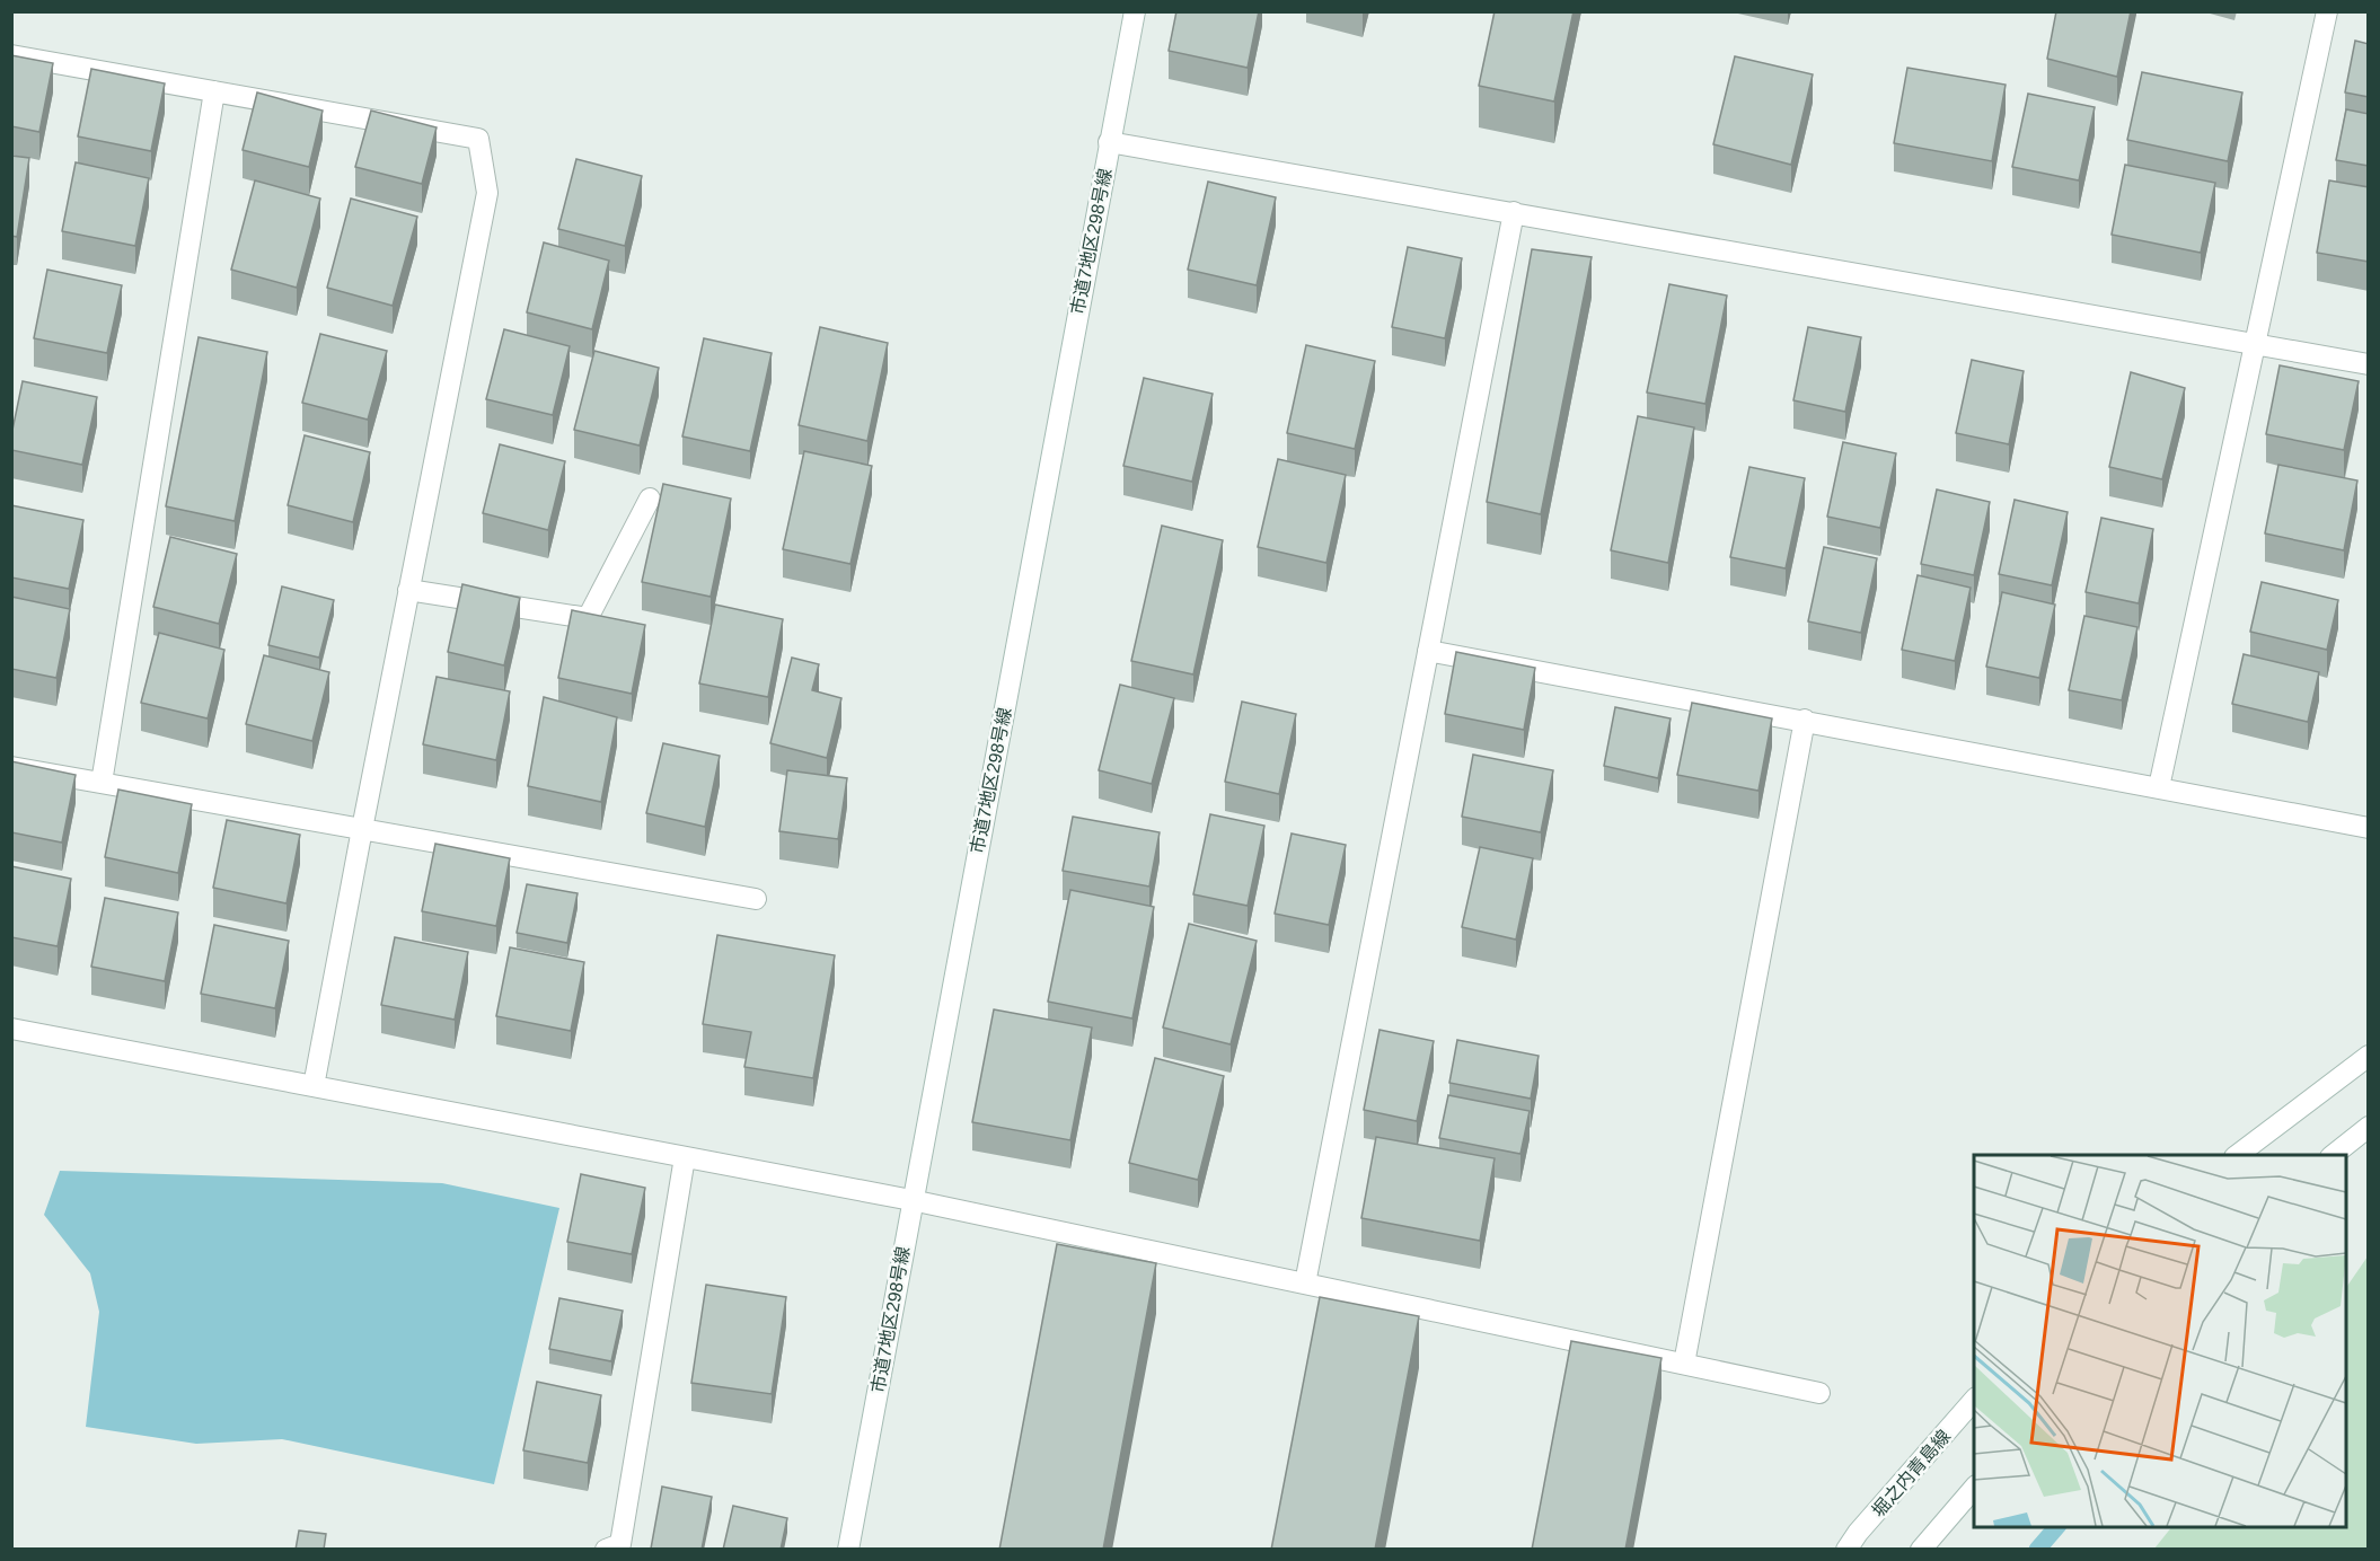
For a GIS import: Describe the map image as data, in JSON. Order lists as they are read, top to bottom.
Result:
{
  "streets": {
    "street": ["市道7地区298号線", "堀之内青島線"]
  }
}
